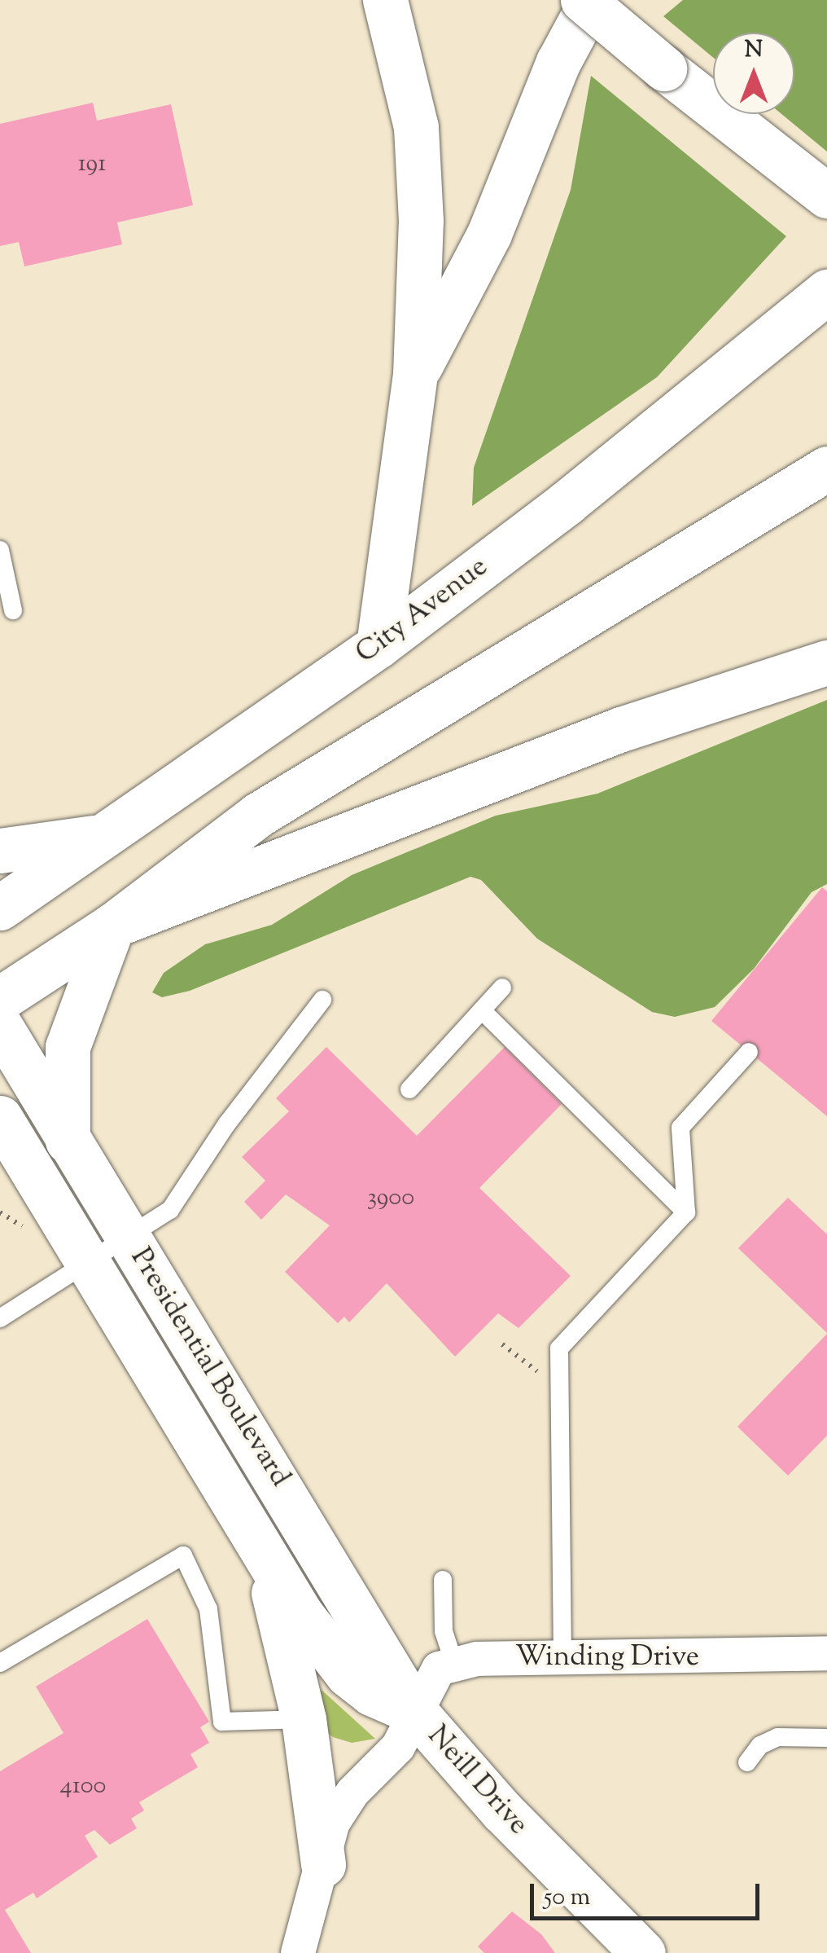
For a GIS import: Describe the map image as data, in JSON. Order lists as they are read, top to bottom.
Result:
{
  "streets": {
    "main road": ["City Avenue", "Presidential Boulevard", "Neill Drive"],
    "street": ["Winding Drive"]
  },
  "crossings": [
    ["Presidential Boulevard", "Neill Drive"]
  ],
  "house_numbers": ["191", "3900", "4100"],
  "scale_bar": "50 m",
  "north": "top"
}
